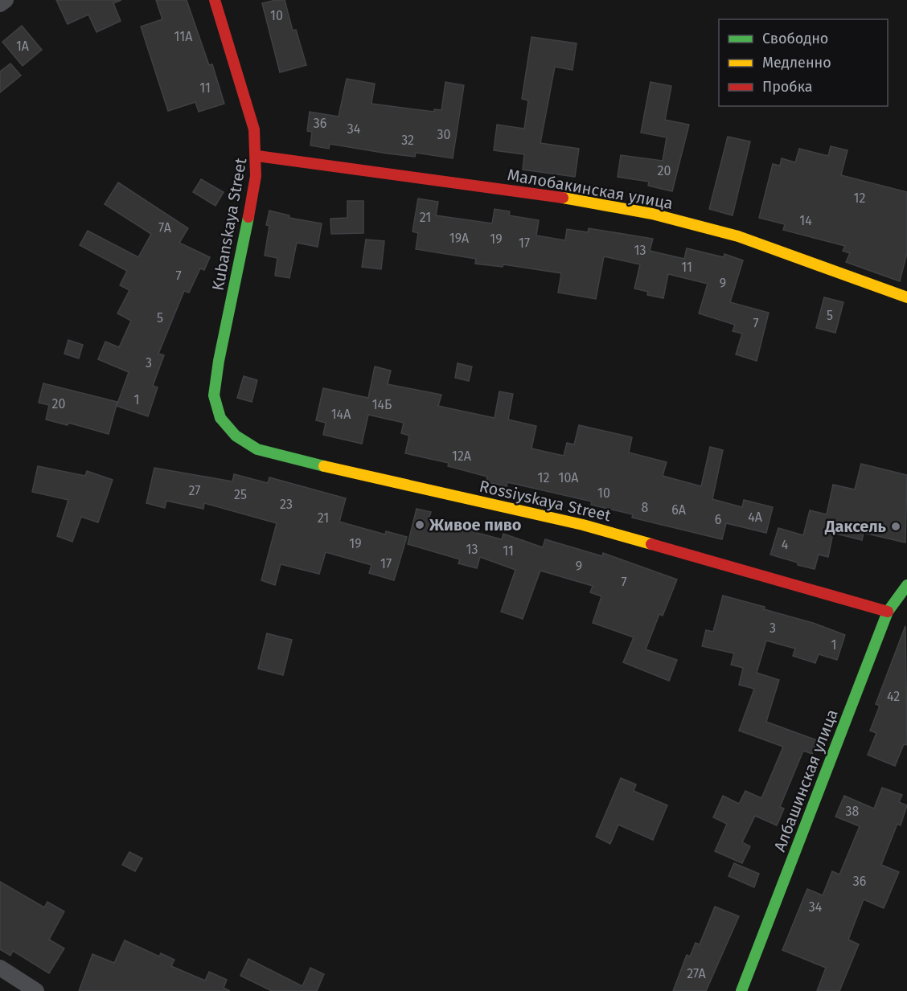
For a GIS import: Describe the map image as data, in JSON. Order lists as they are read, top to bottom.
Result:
{
  "streets": {
    "street": [
      "Малобакинская улица",
      "Kubanskaya Street",
      "Rossiyskaya Street",
      "Албашинская улица"
    ]
  },
  "crossings": [
    ["Малобакинская улица", "Kubanskaya Street"],
    ["Kubanskaya Street", "Rossiyskaya Street"],
    ["Rossiyskaya Street", "Албашинская улица"]
  ],
  "places": ["Живое пиво", "Даксель"],
  "house_numbers": [
    "10",
    "11А",
    "1А",
    "11",
    "36",
    "34",
    "30",
    "32",
    "20",
    "12",
    "21",
    "14",
    "7А",
    "19А",
    "19",
    "17",
    "13",
    "11",
    "7",
    "9",
    "5",
    "5",
    "7",
    "3",
    "1",
    "20",
    "14Б",
    "14А",
    "12А",
    "12",
    "10А",
    "27",
    "10",
    "25",
    "23",
    "8",
    "6А",
    "4А",
    "21",
    "6",
    "19",
    "4",
    "13",
    "11",
    "17",
    "9",
    "7",
    "3",
    "1",
    "42",
    "38",
    "36",
    "34",
    "27А"
  ],
  "legend": ["Свободно", "Медленно", "Пробка"]
}
